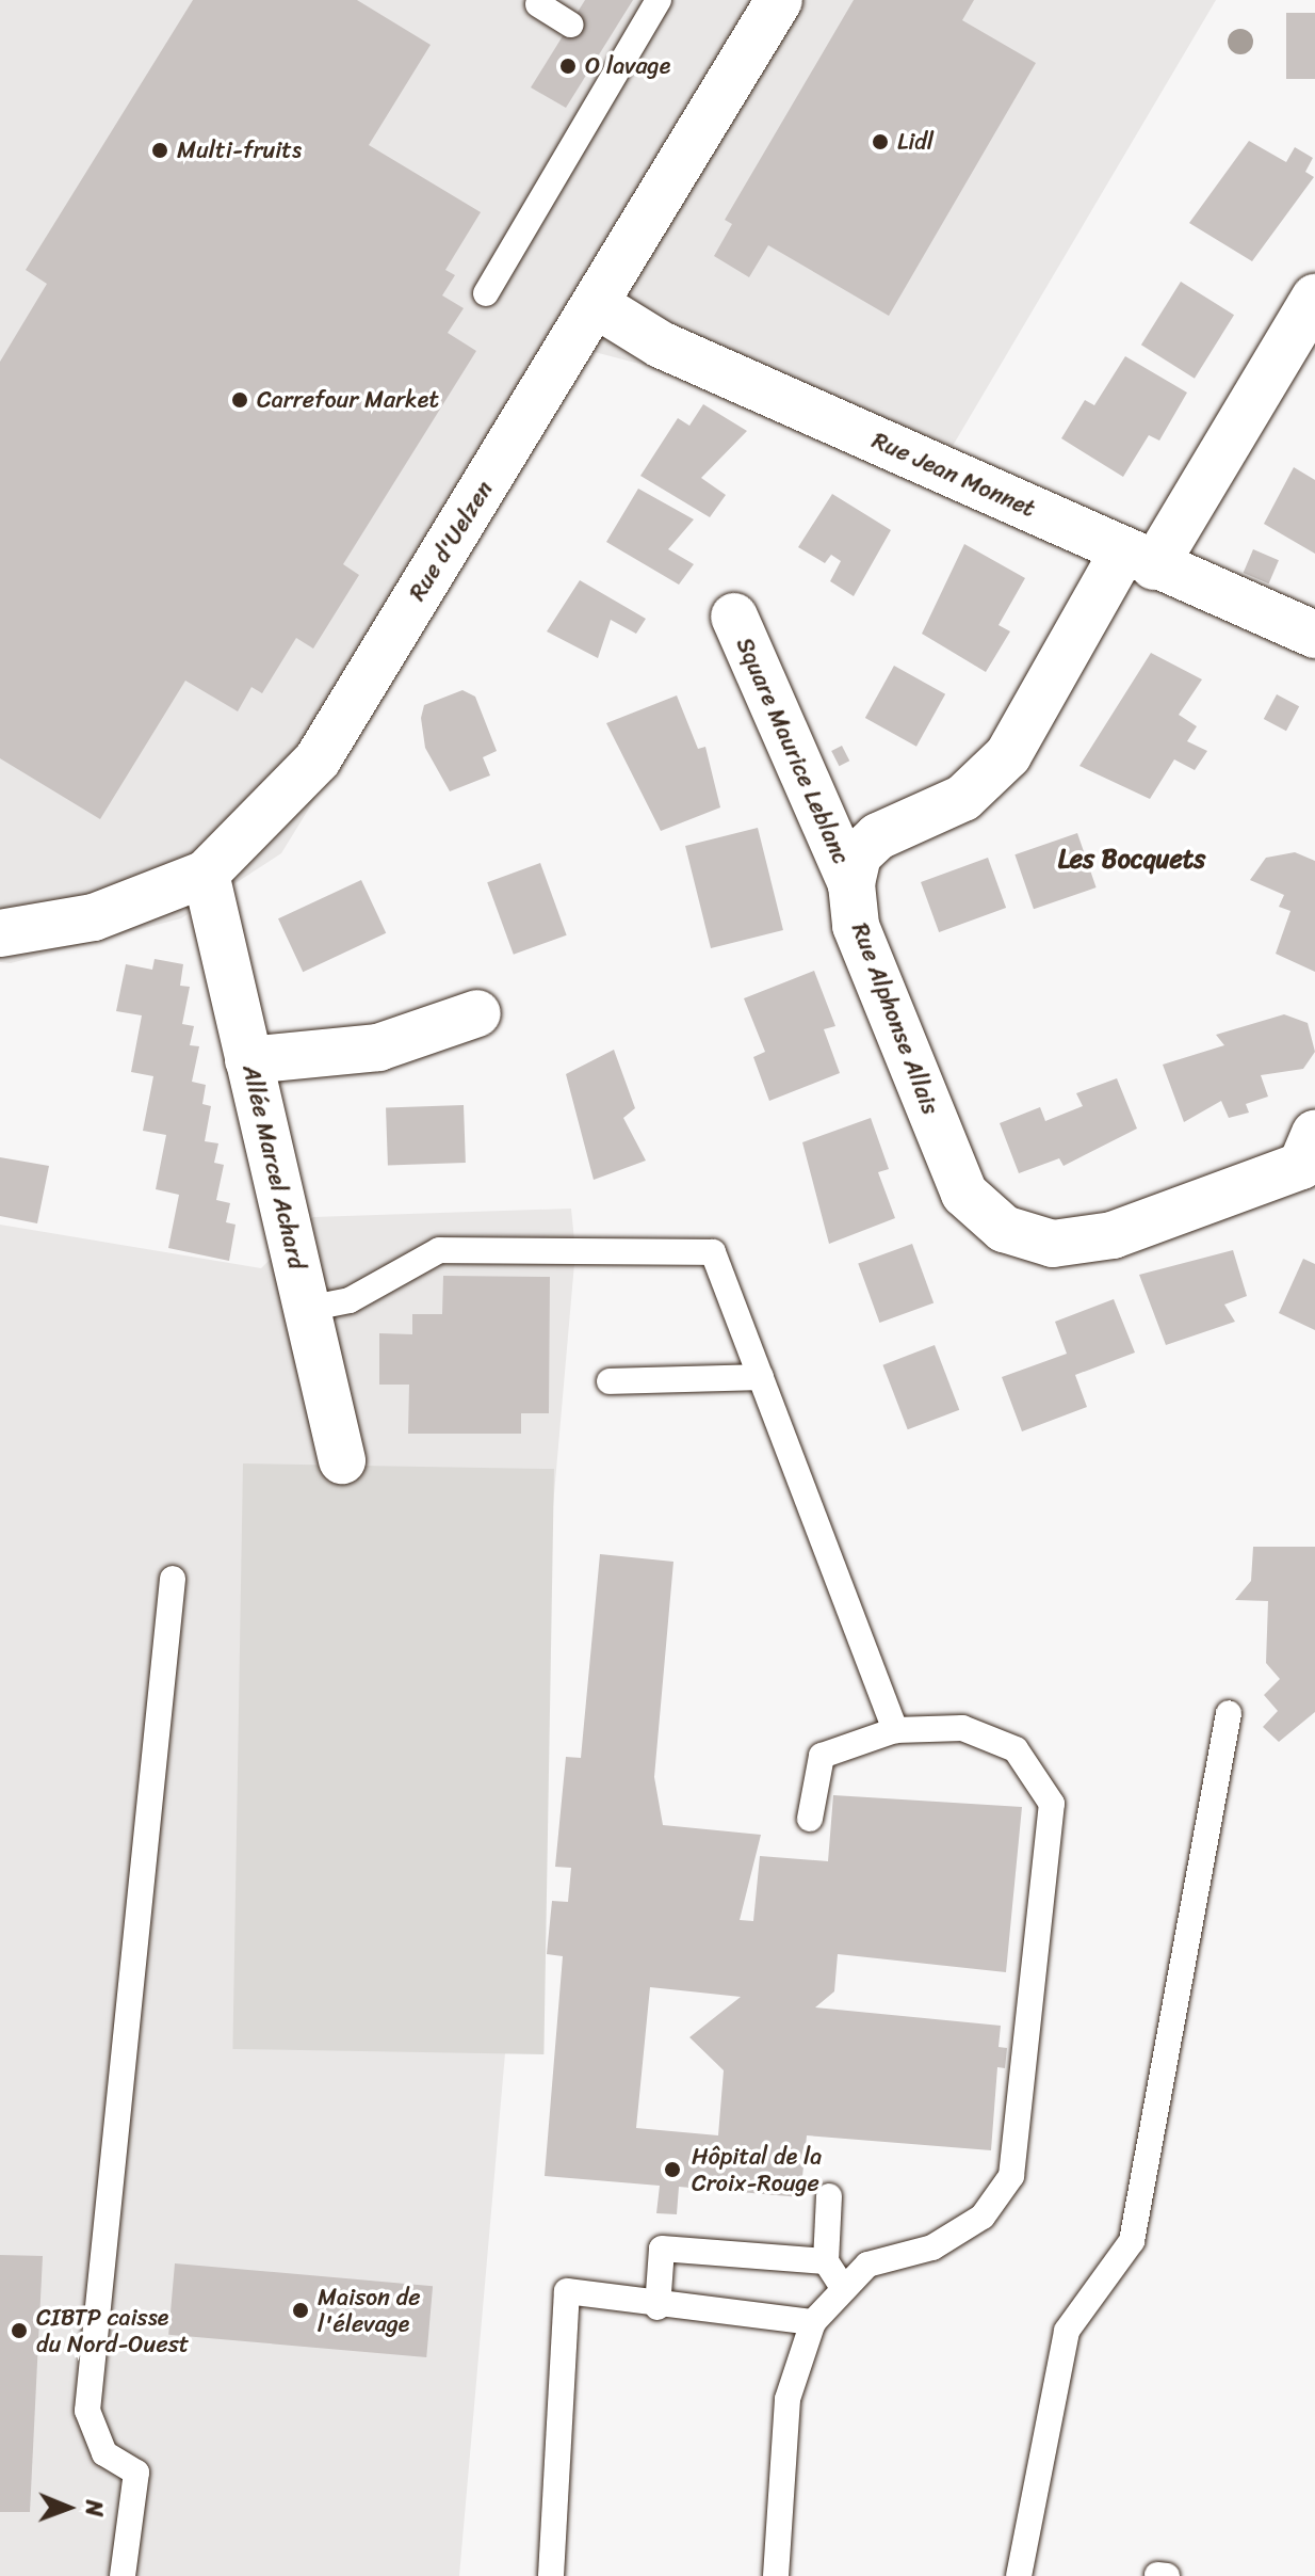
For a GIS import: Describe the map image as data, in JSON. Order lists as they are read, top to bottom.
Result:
{
  "streets": {
    "street": [
      "Rue Jean Monnet",
      "Rue d'Uelzen",
      "Square Maurice Leblanc",
      "Rue Alphonse Allais",
      "Allée Marcel Achard"
    ]
  },
  "crossings": [
    ["Rue Jean Monnet", "Rue d'Uelzen"],
    ["Rue Jean Monnet", "Rue Alphonse Allais"],
    ["Rue d'Uelzen", "Allée Marcel Achard"],
    ["Square Maurice Leblanc", "Rue Alphonse Allais"]
  ],
  "districts": ["Les Bocquets"],
  "places": [
    "O lavage",
    "Lidl",
    "Multi-fruits",
    "Carrefour Market",
    "Hôpital de la Croix-Rouge",
    "Maison de l'élevage",
    "CIBTP caisse du Nord-Ouest"
  ],
  "north": "right"
}
